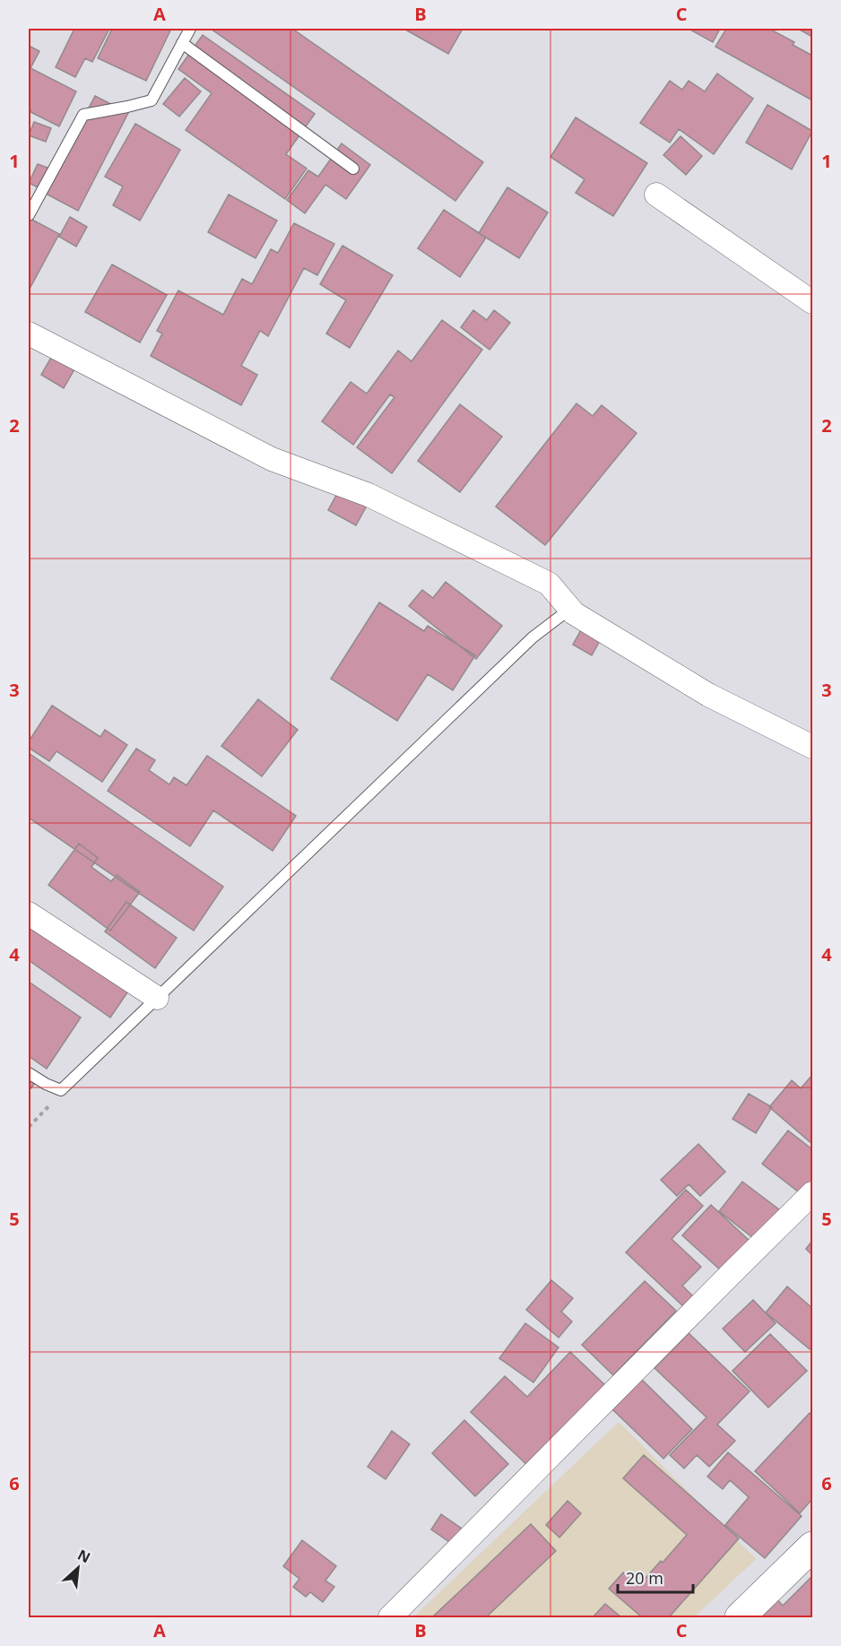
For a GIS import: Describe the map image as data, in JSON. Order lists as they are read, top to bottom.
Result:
{
  "scale_bar": "20 m",
  "north": "top right",
  "grid": {
    "columns": ["A", "B", "C"],
    "rows": [
      "1",
      "2",
      "3",
      "4",
      "5",
      "6"
    ]
  }
}
